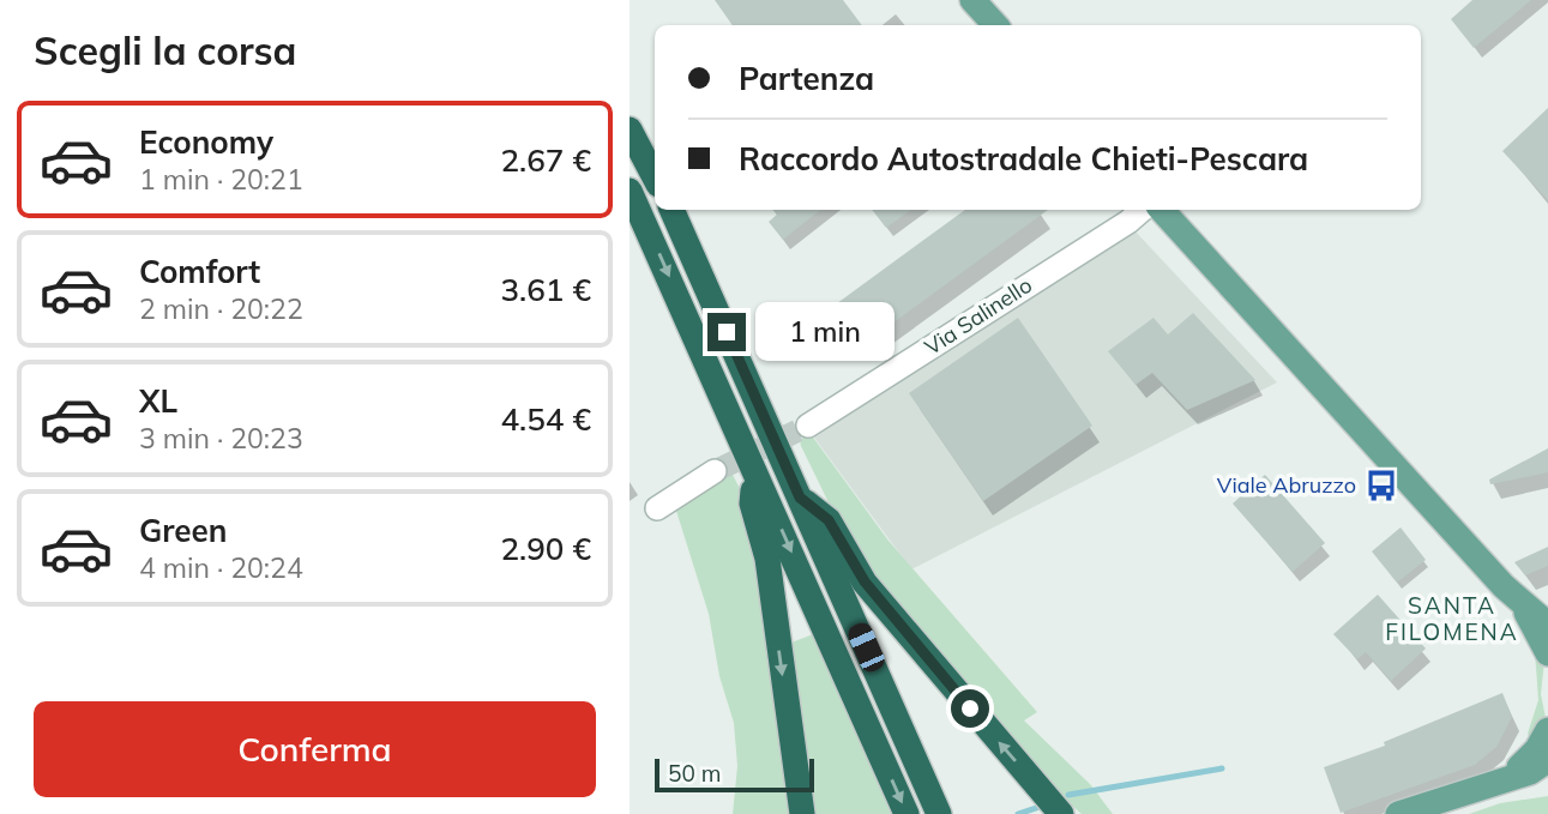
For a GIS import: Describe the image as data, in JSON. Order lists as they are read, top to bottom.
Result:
{
  "streets": {
    "street": ["Via Salinello"]
  },
  "districts": ["SANTA FILOMENA"],
  "places": {
    "bus stop": ["Viale Abruzzo"]
  },
  "scale_bar": "50 m",
  "page": {
    "heading": "Scegli la corsa",
    "banner": ["Partenza", "Raccordo Autostradale Chieti-Pescara"],
    "list": [
      {
        "name": "Economy",
        "note": "1 min · 20:21",
        "value": "2.67 €"
      },
      {
        "name": "Comfort",
        "note": "2 min · 20:22",
        "value": "3.61 €"
      },
      {
        "name": "XL",
        "note": "3 min · 20:23",
        "value": "4.54 €"
      },
      {
        "name": "Green",
        "note": "4 min · 20:24",
        "value": "2.90 €"
      }
    ],
    "bubble": "1 min",
    "buttons": "Conferma",
    "scale": "50 m"
  }
}
